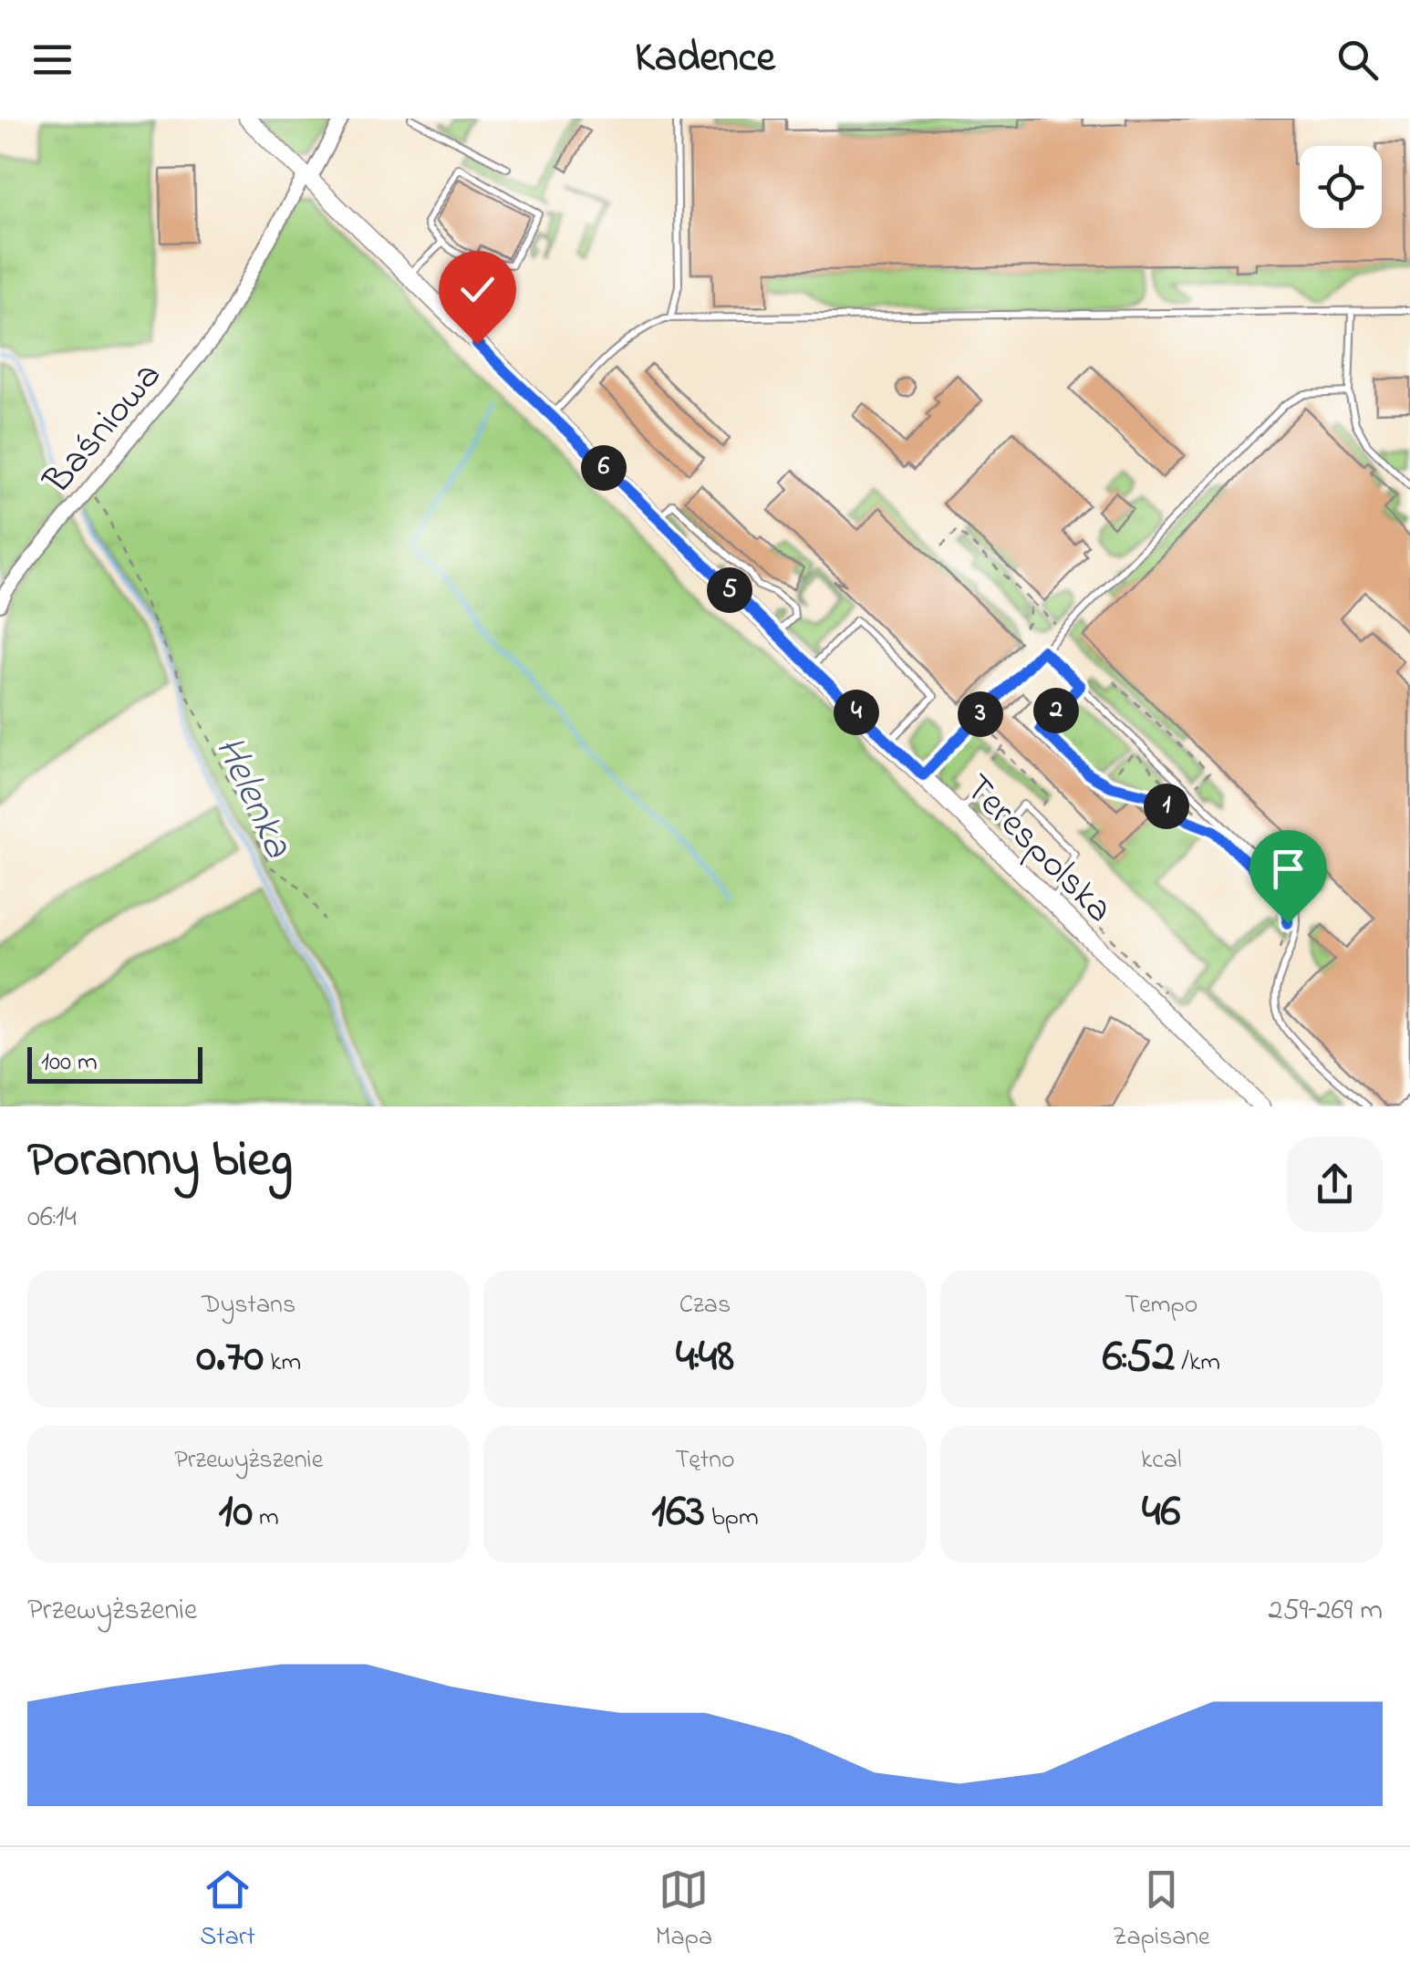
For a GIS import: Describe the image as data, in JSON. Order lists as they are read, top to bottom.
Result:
{
  "streets": {
    "street": ["Baśniowa", "Terespolska"]
  },
  "crossings": [
    ["Baśniowa", "Terespolska"]
  ],
  "water": ["Helenka"],
  "scale_bar": "100 m",
  "page": {
    "header": "Kadence",
    "pins": [
      "6",
      "5",
      "2",
      "4",
      "3",
      "1"
    ],
    "scale": "100 m",
    "heading": ["Poranny bieg", "06:14"],
    "stats": [
      ["Dystans", "0.70 km"],
      ["Czas", "4:48"],
      ["Tempo", "6:52 /km"],
      ["Przewyższenie", "10 m"],
      ["Tętno", "163 bpm"],
      ["kcal", "46"]
    ],
    "chart": ["Przewyższenie", "259–269 m"],
    "tabs": ["Start", "Mapa", "Zapisane"]
  }
}
